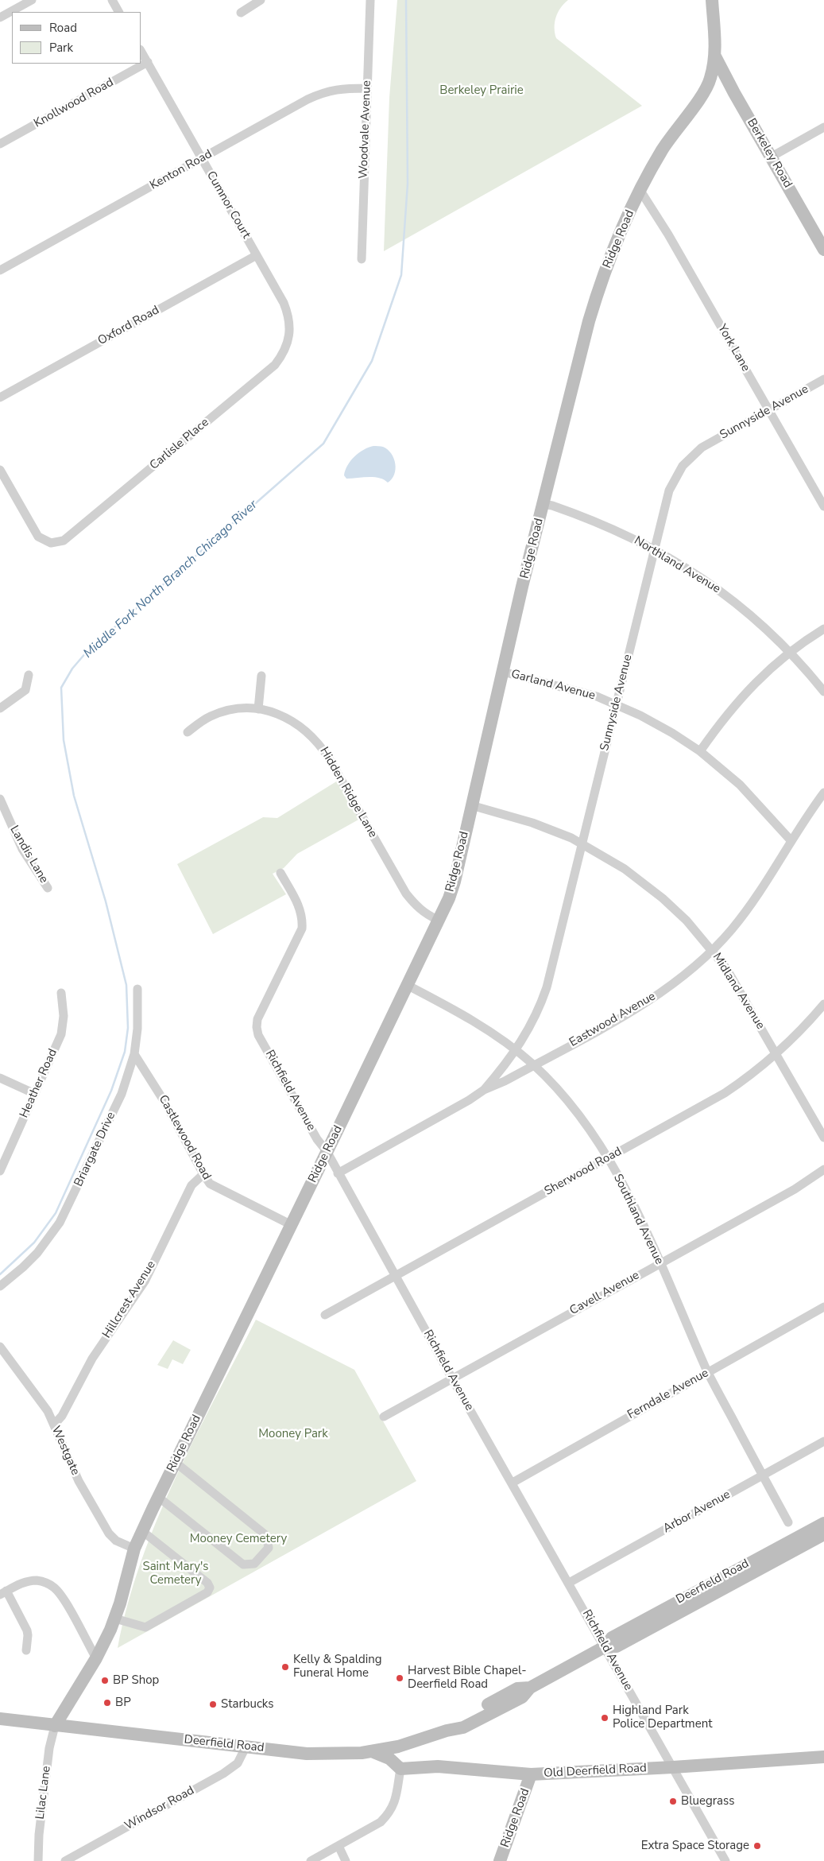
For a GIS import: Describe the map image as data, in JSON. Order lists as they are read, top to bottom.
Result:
{
  "streets": {
    "street": [
      "Knollwood Road",
      "Woodvale Avenue",
      "Berkeley Road",
      "Kenton Road",
      "Cumnor Court",
      "Ridge Road",
      "Oxford Road",
      "York Lane",
      "Sunnyside Avenue",
      "Carlisle Place",
      "Northland Avenue",
      "Garland Avenue",
      "Hidden Ridge Lane",
      "Landis Lane",
      "Midland Avenue",
      "Eastwood Avenue",
      "Heather Road",
      "Richfield Avenue",
      "Castlewood Road",
      "Briargate Drive",
      "Sherwood Road",
      "Southland Avenue",
      "Cavell Avenue",
      "Hillcrest Avenue",
      "Ferndale Avenue",
      "Westgate",
      "Arbor Avenue",
      "Deerfield Road",
      "Old Deerfield Road",
      "Lilac Lane",
      "Windsor Road"
    ]
  },
  "crossings": [
    ["Knollwood Road", "Cumnor Court"],
    ["Woodvale Avenue", "Kenton Road"],
    ["Berkeley Road", "Ridge Road"],
    ["Kenton Road", "Cumnor Court"],
    ["Cumnor Court", "Oxford Road"],
    ["Cumnor Court", "Carlisle Place"],
    ["Ridge Road", "York Lane"],
    ["Ridge Road", "Northland Avenue"],
    ["Ridge Road", "Garland Avenue"],
    ["Ridge Road", "Hidden Ridge Lane"],
    ["Ridge Road", "Midland Avenue"],
    ["Ridge Road", "Richfield Avenue"],
    ["Ridge Road", "Castlewood Road"],
    ["Ridge Road", "Southland Avenue"],
    ["Ridge Road", "Westgate"],
    ["Ridge Road", "Deerfield Road"],
    ["Ridge Road", "Old Deerfield Road"],
    ["Ridge Road", "Lilac Lane"],
    ["York Lane", "Sunnyside Avenue"],
    ["Sunnyside Avenue", "Northland Avenue"],
    ["Sunnyside Avenue", "Garland Avenue"],
    ["Sunnyside Avenue", "Midland Avenue"],
    ["Sunnyside Avenue", "Eastwood Avenue"],
    ["Sunnyside Avenue", "Southland Avenue"],
    ["Garland Avenue", "Eastwood Avenue"],
    ["Midland Avenue", "Eastwood Avenue"],
    ["Midland Avenue", "Sherwood Road"],
    ["Eastwood Avenue", "Richfield Avenue"],
    ["Eastwood Avenue", "Southland Avenue"],
    ["Richfield Avenue", "Sherwood Road"],
    ["Richfield Avenue", "Cavell Avenue"],
    ["Richfield Avenue", "Ferndale Avenue"],
    ["Richfield Avenue", "Arbor Avenue"],
    ["Richfield Avenue", "Deerfield Road"],
    ["Richfield Avenue", "Old Deerfield Road"],
    ["Castlewood Road", "Briargate Drive"],
    ["Castlewood Road", "Hillcrest Avenue"],
    ["Sherwood Road", "Southland Avenue"],
    ["Southland Avenue", "Cavell Avenue"],
    ["Southland Avenue", "Ferndale Avenue"],
    ["Southland Avenue", "Arbor Avenue"],
    ["Hillcrest Avenue", "Westgate"],
    ["Deerfield Road", "Lilac Lane"],
    ["Deerfield Road", "Windsor Road"]
  ],
  "water": ["Middle Fork North Branch Chicago River"],
  "parks": [
    "Berkeley Prairie",
    "Mooney Park",
    "Mooney Cemetery",
    "Saint Mary's Cemetery"
  ],
  "places": [
    "Kelly & Spalding Funeral Home",
    "Harvest Bible Chapel- Deerfield Road",
    "BP Shop",
    "BP",
    "Starbucks",
    "Highland Park Police Department",
    "Bluegrass",
    "Extra Space Storage"
  ],
  "legend": ["Road", "Park"]
}
